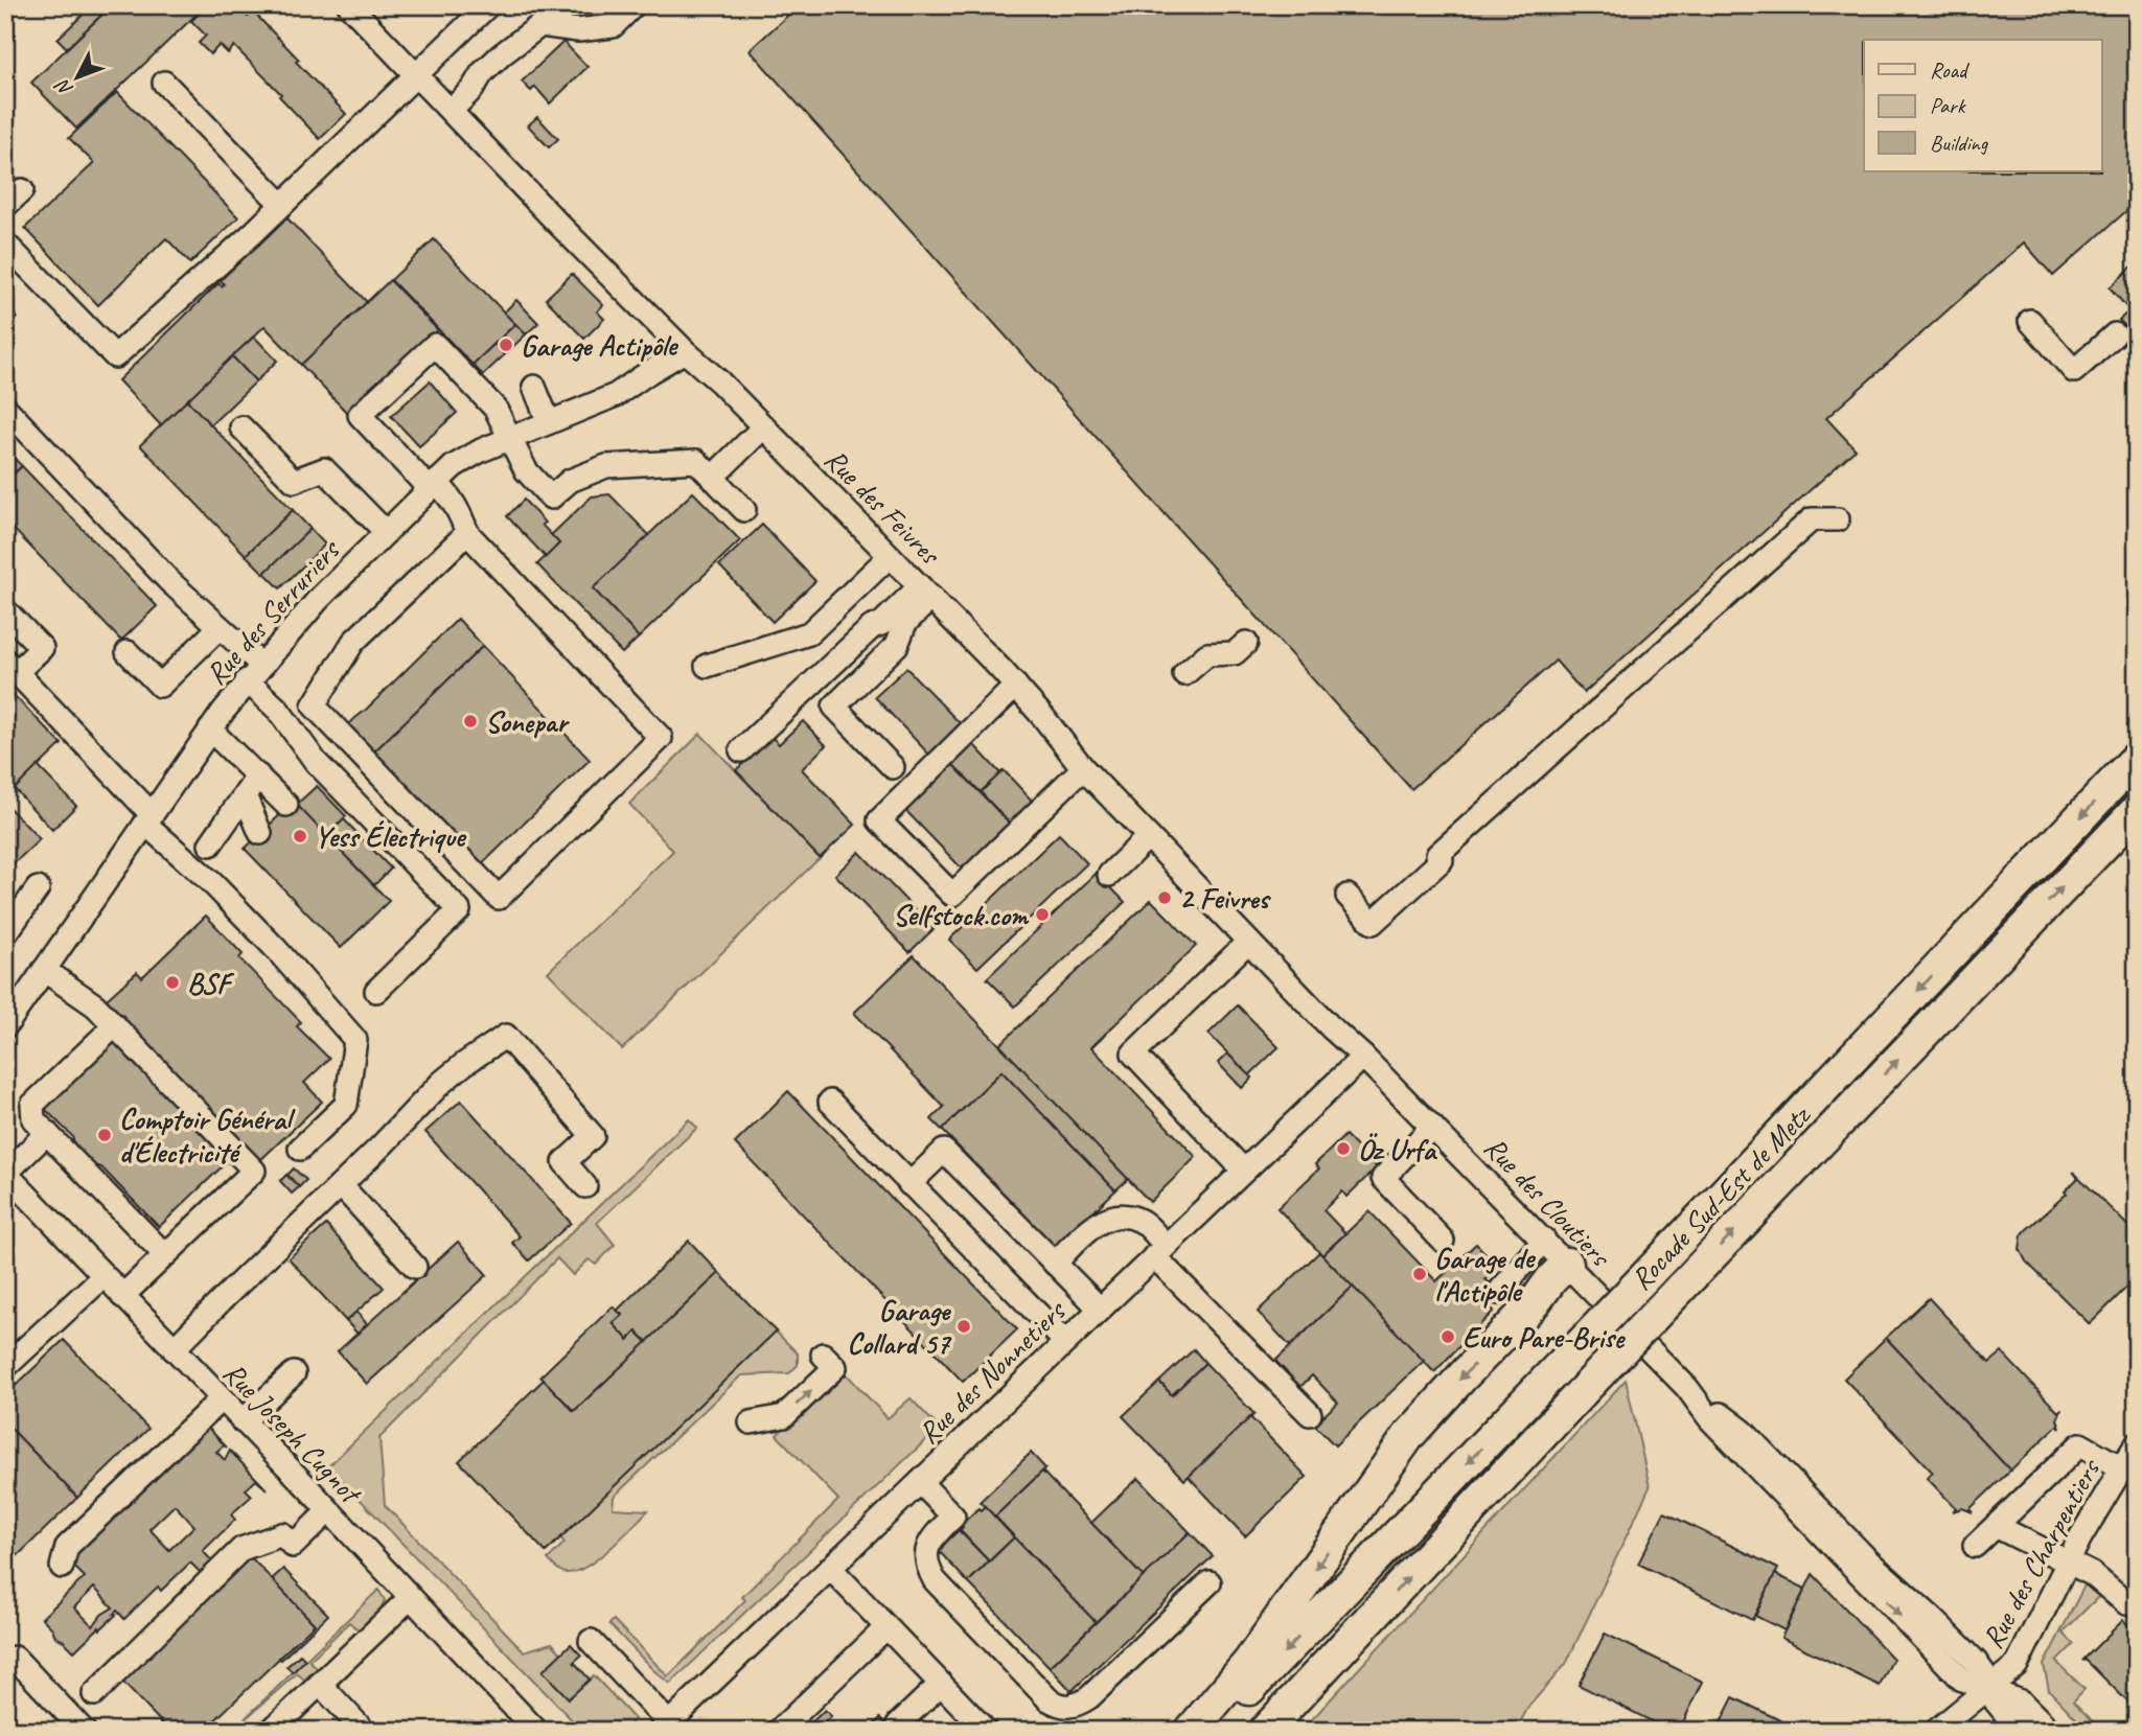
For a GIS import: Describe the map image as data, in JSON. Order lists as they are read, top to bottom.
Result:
{
  "streets": {
    "highway": ["Rocade Sud-Est de Metz"],
    "street": [
      "Rue des Feivres",
      "Rue des Serruriers",
      "Rue des Cloutiers",
      "Rue des Nonnetiers",
      "Rue Joseph Cugnot",
      "Rue des Charpentiers"
    ]
  },
  "crossings": [
    ["Rue des Feivres", "Rue des Serruriers"],
    ["Rue des Feivres", "Rue des Cloutiers"],
    ["Rue des Feivres", "Rue des Nonnetiers"],
    ["Rue des Cloutiers", "Rue des Nonnetiers"],
    ["Rue des Cloutiers", "Rue des Charpentiers"]
  ],
  "places": [
    "Garage Actipôle",
    "Sonepar",
    "Yess Électrique",
    "2 Feivres",
    "Selfstock.com",
    "BSF",
    "Comptoir Général d'Électricité",
    "Öz Urfa",
    "Garage de l'Actipôle",
    "Garage Collard 57",
    "Euro Pare-Brise"
  ],
  "legend": ["Road", "Park", "Building"],
  "north": "bottom left"
}
